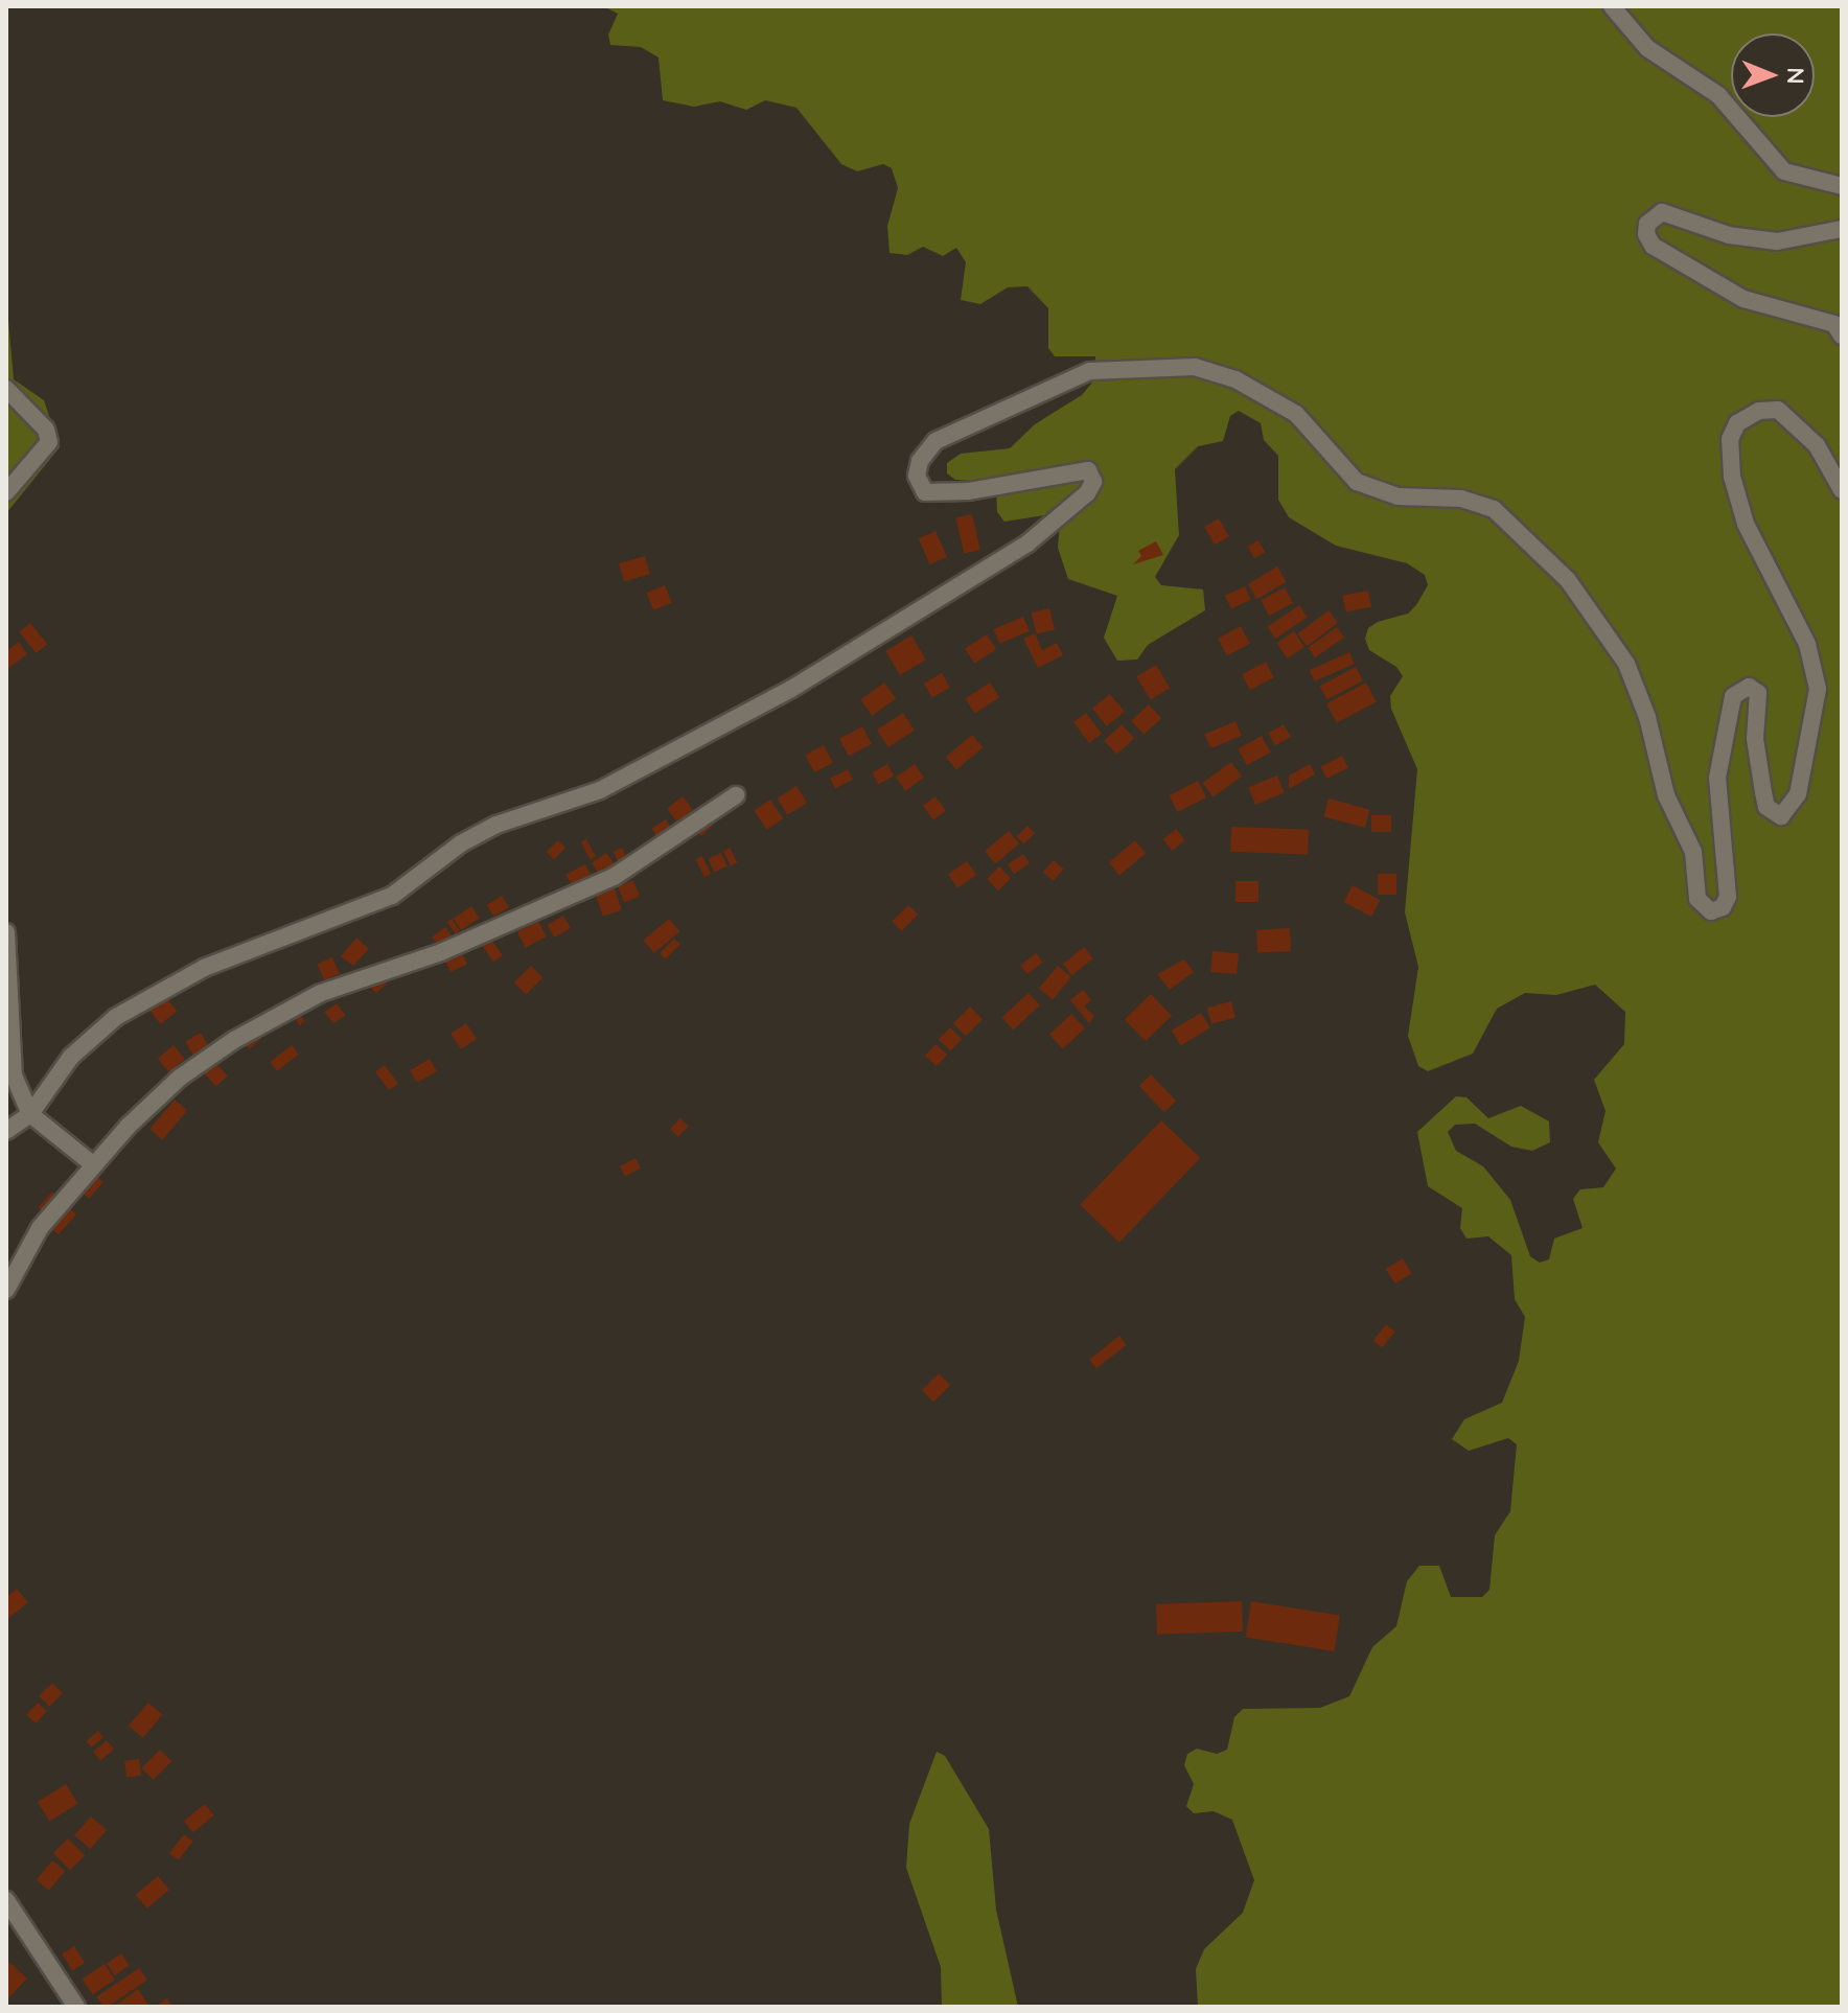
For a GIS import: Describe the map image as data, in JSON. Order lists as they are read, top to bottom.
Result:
{
  "north": "right"
}
